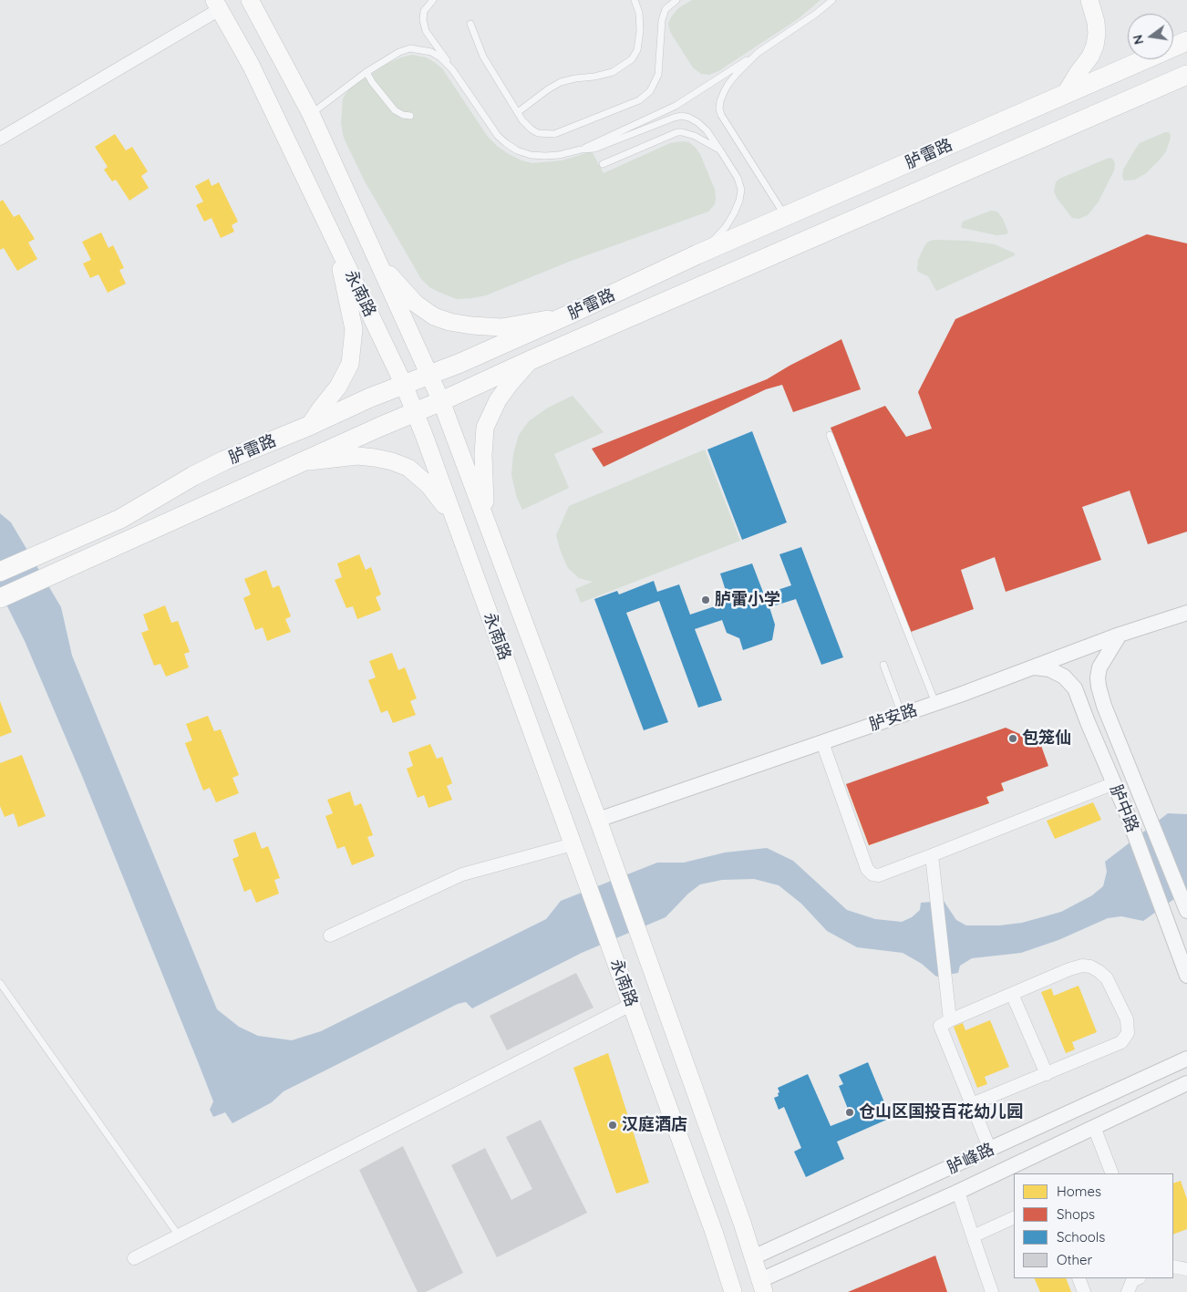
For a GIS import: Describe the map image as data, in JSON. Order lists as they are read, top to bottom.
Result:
{
  "streets": {
    "main road": ["胪雷路", "永南路"],
    "street": ["胪安路", "胪中路", "胪峰路"]
  },
  "crossings": [
    ["胪雷路", "永南路"],
    ["胪安路", "胪中路"]
  ],
  "places": [
    "胪雷小学",
    "包笼仙",
    "仓山区国投百花幼儿园",
    "汉庭酒店"
  ],
  "legend": [
    "Homes",
    "Shops",
    "Schools",
    "Other"
  ],
  "north": "left"
}
